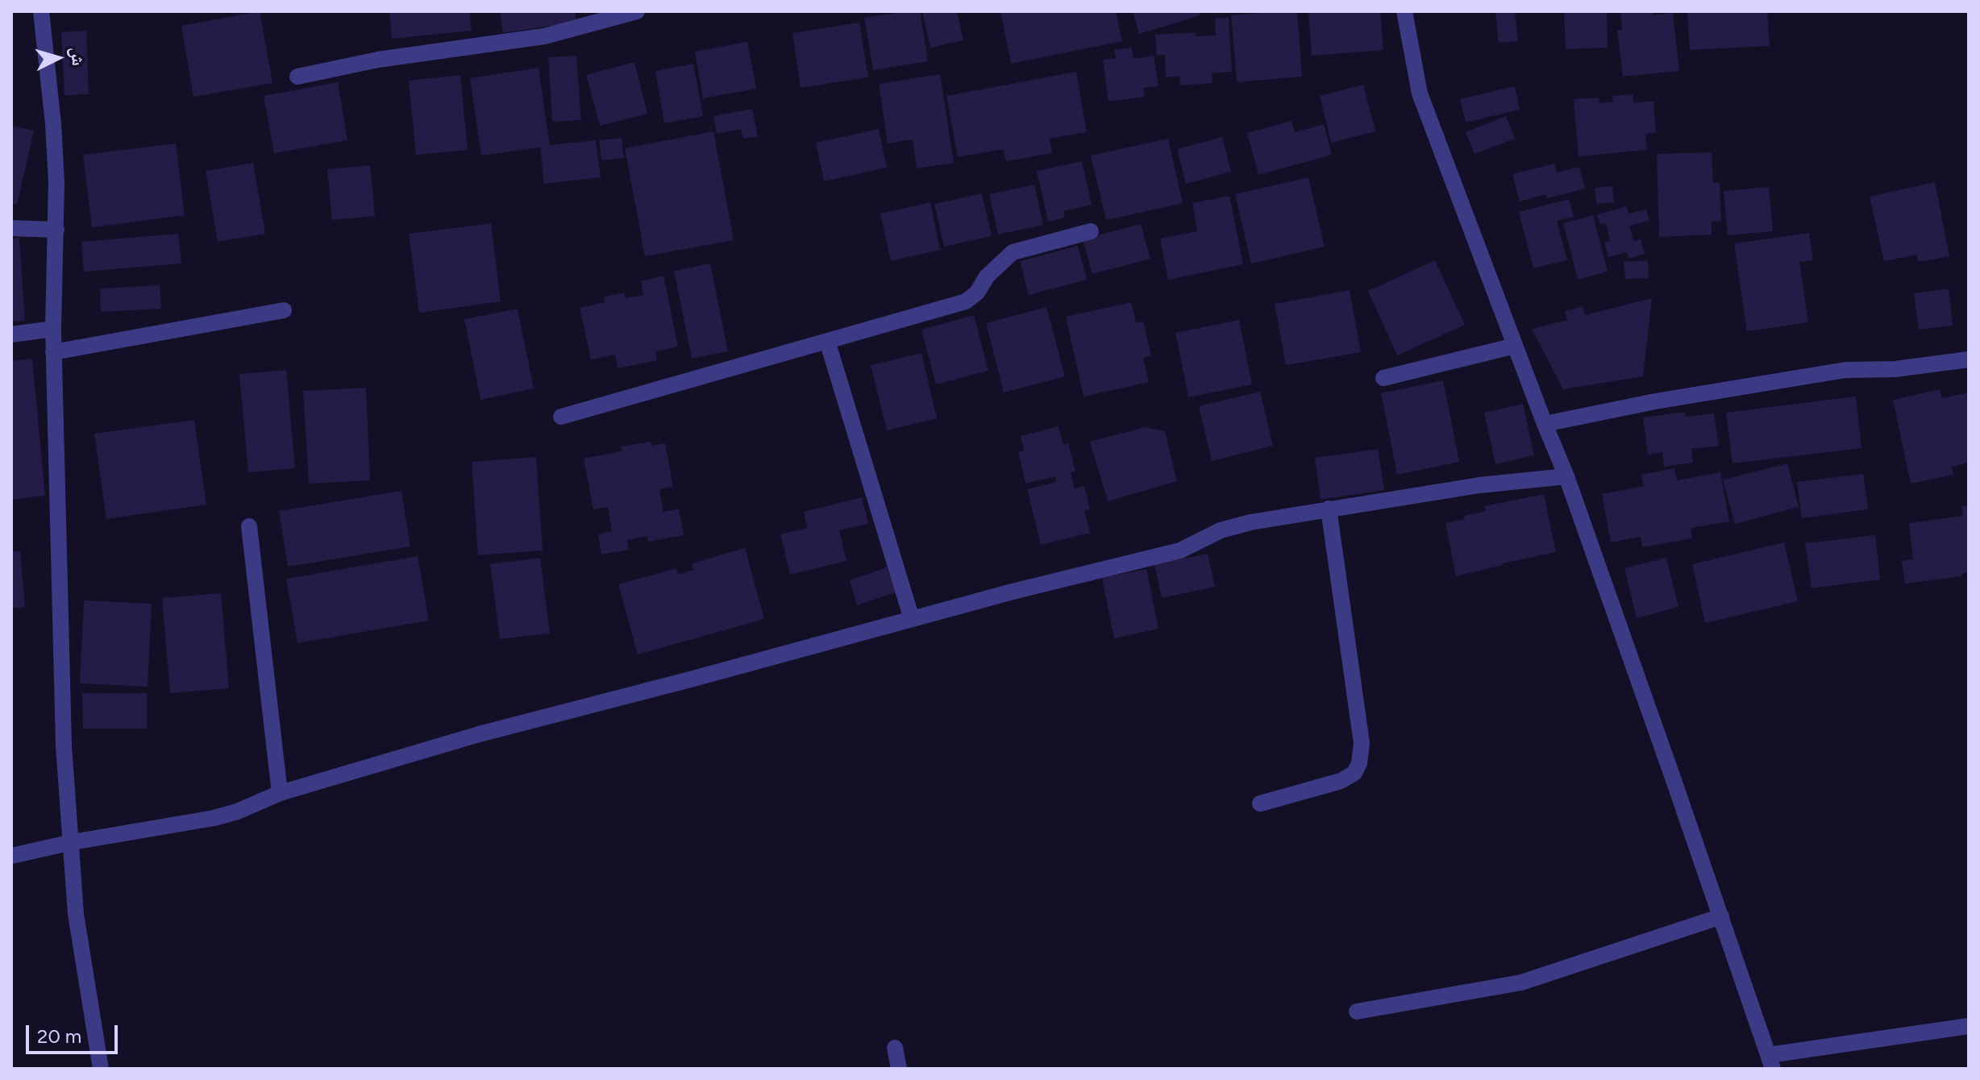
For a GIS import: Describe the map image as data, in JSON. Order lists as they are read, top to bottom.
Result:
{
  "scale_bar": "20 m",
  "north": "right"
}
